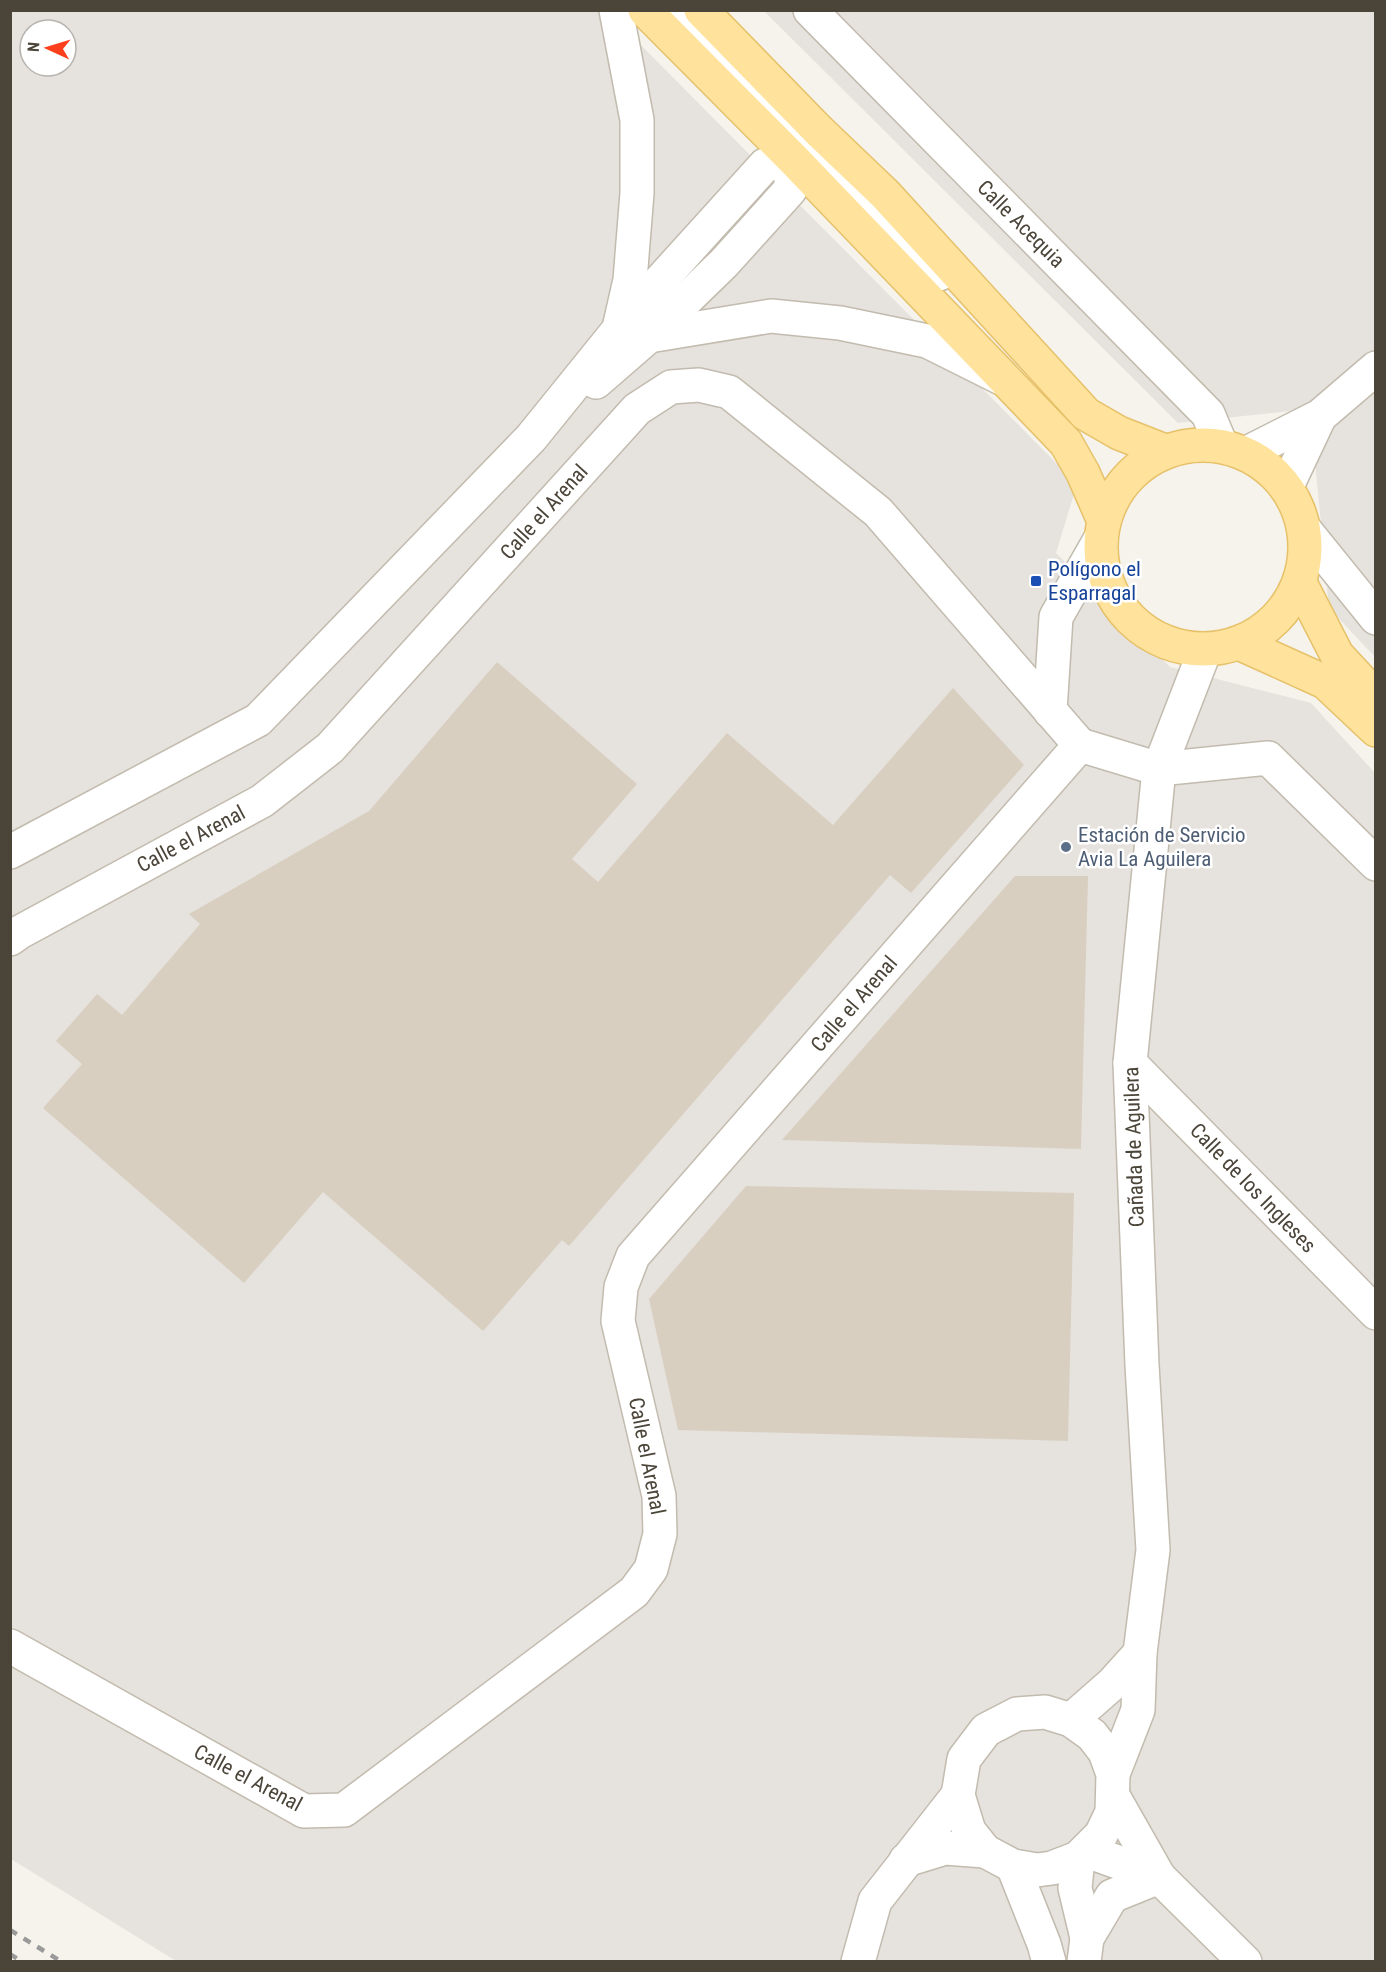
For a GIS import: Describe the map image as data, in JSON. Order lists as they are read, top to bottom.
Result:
{
  "streets": {
    "street": [
      "Calle Acequia",
      "Calle el Arenal",
      "Cañada de Aguilera",
      "Calle de los Ingleses"
    ]
  },
  "crossings": [
    ["Calle Acequia", "Cañada de Aguilera"],
    ["Cañada de Aguilera", "Calle de los Ingleses"]
  ],
  "places": {
    "transit": ["Polígono el Esparragal"],
    "other": ["Estación de Servicio Avia La Aguilera"]
  },
  "north": "left"
}
